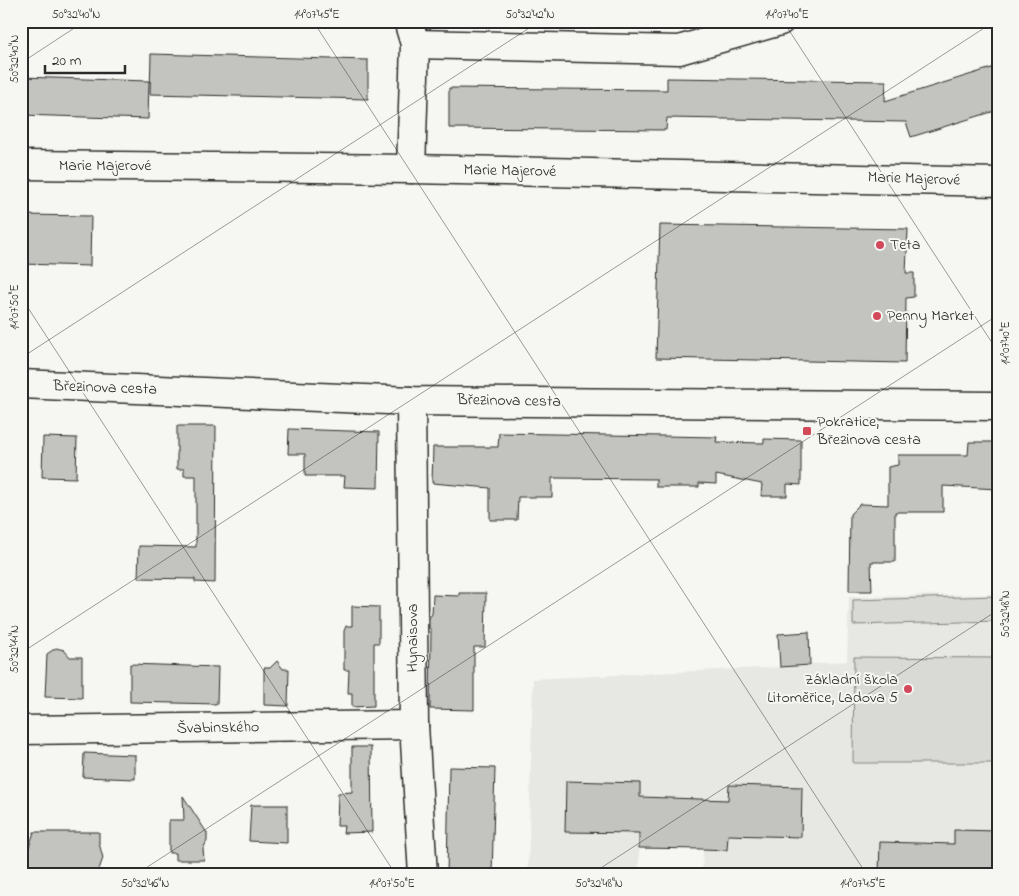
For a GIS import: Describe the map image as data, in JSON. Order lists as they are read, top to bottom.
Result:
{
  "streets": {
    "street": [
      "Marie Majerové",
      "Březinova cesta",
      "Hynaisova",
      "Švabinského"
    ]
  },
  "crossings": [
    ["Březinova cesta", "Hynaisova"],
    ["Hynaisova", "Švabinského"]
  ],
  "places": {
    "other": ["Teta", "Penny Market", "Základní škola Litoměřice, Ladova 5"],
    "transit": ["Pokratice, Březinova cesta"]
  },
  "scale_bar": "20 m",
  "coordinates": [
    "50°32'40\"N",
    "14°07'45\"E",
    "50°32'42\"N",
    "14°07'40\"E",
    "14°07'50\"E",
    "50°32'48\"N",
    "50°32'44\"N",
    "50°32'46\"N"
  ]
}
